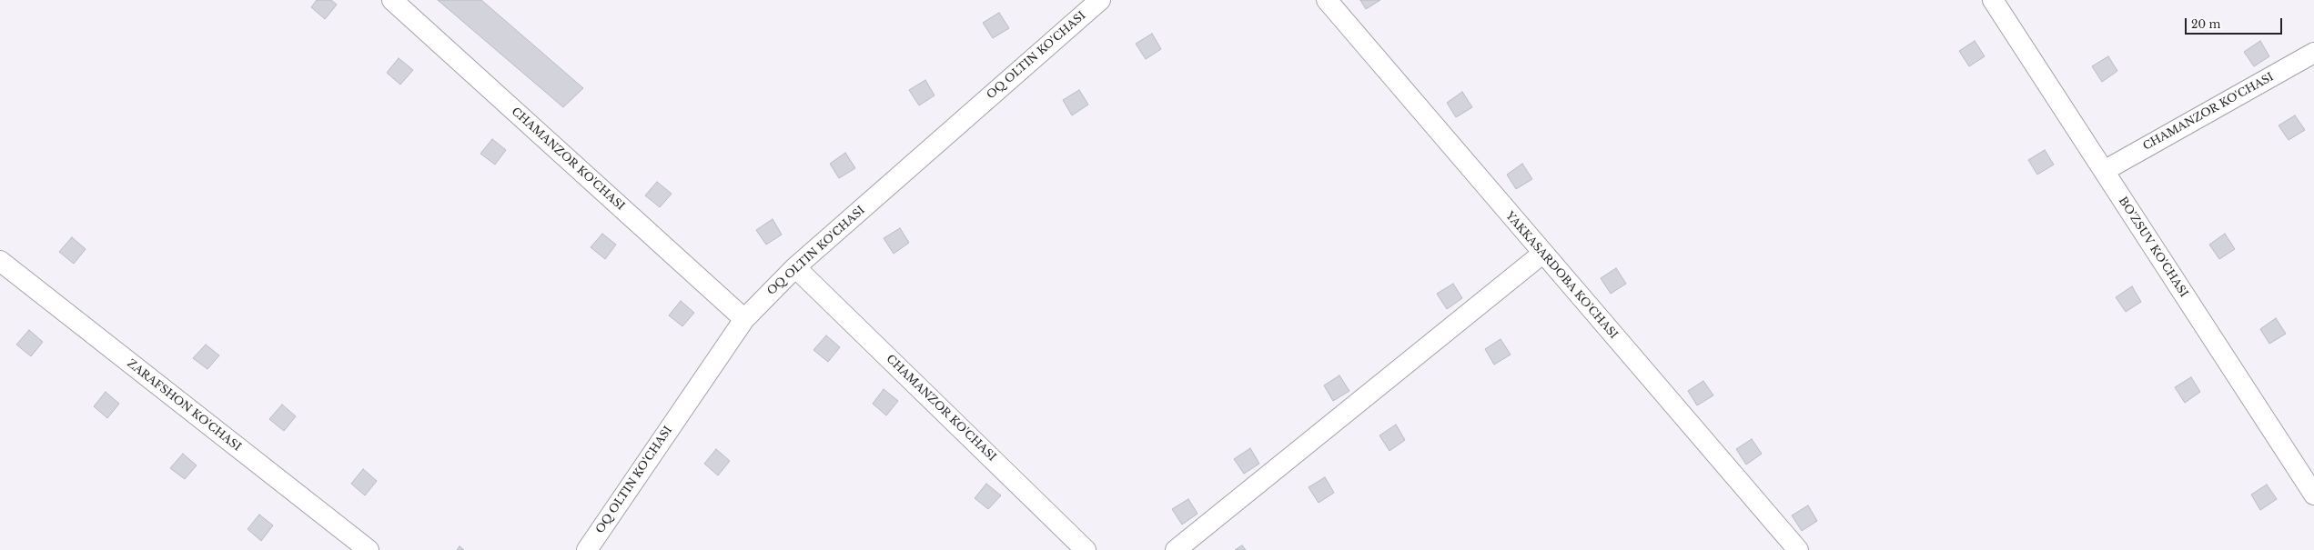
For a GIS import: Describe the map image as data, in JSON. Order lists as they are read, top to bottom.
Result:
{
  "streets": {
    "street": [
      "OQ OLTIN KO'CHASI",
      "CHAMANZOR KO'CHASI",
      "BO'ZSUV KO'CHASI",
      "YAKKASARDOBA KO'CHASI",
      "ZARAFSHON KO'CHASI"
    ]
  },
  "crossings": [
    ["OQ OLTIN KO'CHASI", "CHAMANZOR KO'CHASI"],
    ["CHAMANZOR KO'CHASI", "BO'ZSUV KO'CHASI"]
  ],
  "scale_bar": "20 m"
}
